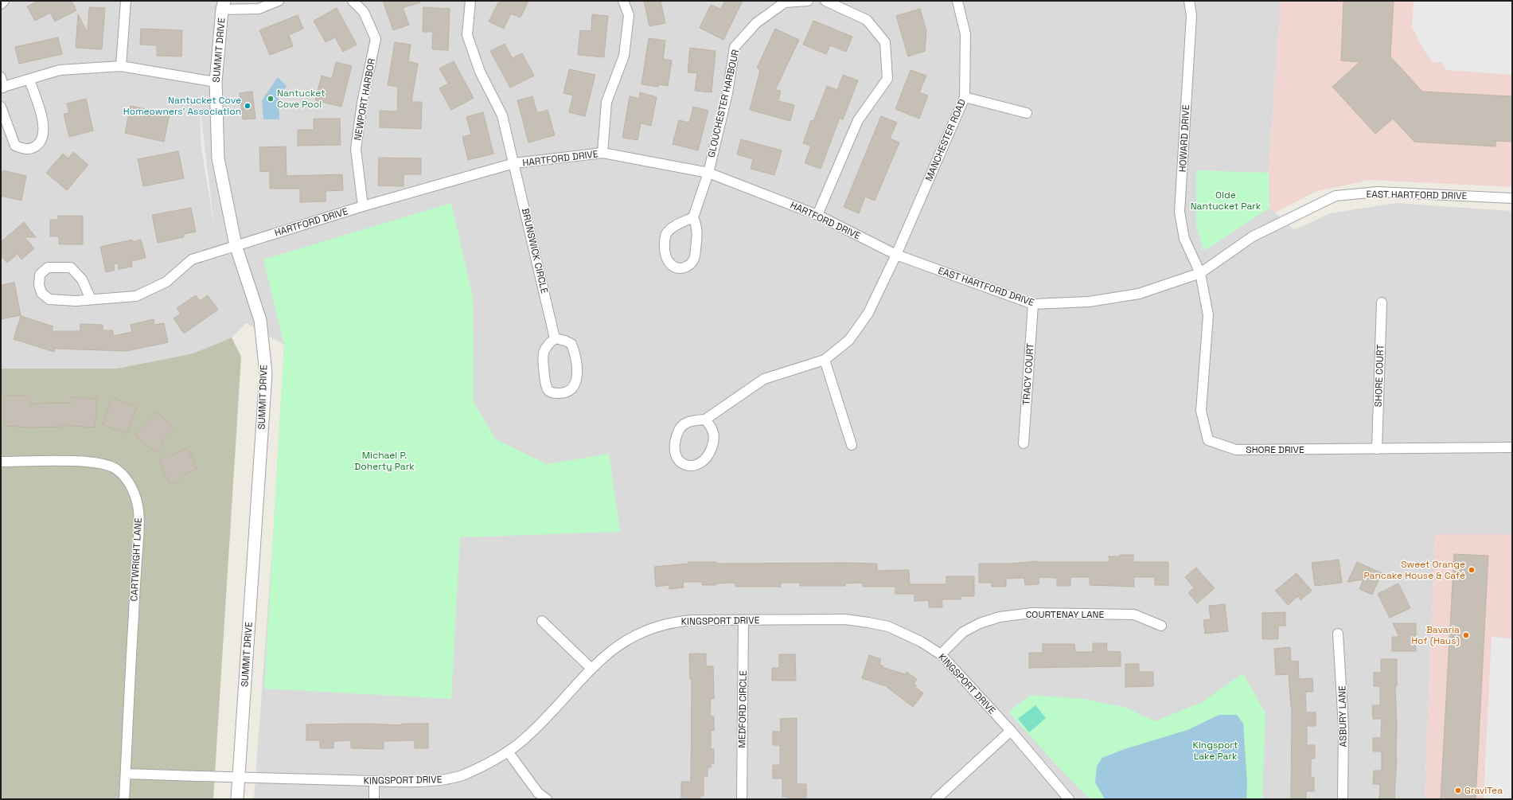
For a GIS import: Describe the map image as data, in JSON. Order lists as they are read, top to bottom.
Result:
{
  "streets": {
    "street": [
      "SUMMIT DRIVE",
      "NEWPORT HARBOR",
      "GLOUCHESTER HARBOUR",
      "HOWARD DRIVE",
      "MANCHESTER ROAD",
      "HARTFORD DRIVE",
      "EAST HARTFORD DRIVE",
      "BRUNSWICK CIRCLE",
      "TRACY COURT",
      "SHORE COURT",
      "SHORE DRIVE",
      "CARTWRIGHT LANE",
      "COURTENAY LANE",
      "KINGSPORT DRIVE",
      "MEDFORD CIRCLE",
      "ASBURY LANE"
    ]
  },
  "crossings": [
    ["SUMMIT DRIVE", "HARTFORD DRIVE"],
    ["SUMMIT DRIVE", "KINGSPORT DRIVE"],
    ["NEWPORT HARBOR", "HARTFORD DRIVE"],
    ["GLOUCHESTER HARBOUR", "HARTFORD DRIVE"],
    ["HOWARD DRIVE", "EAST HARTFORD DRIVE"],
    ["HOWARD DRIVE", "SHORE DRIVE"],
    ["MANCHESTER ROAD", "HARTFORD DRIVE"],
    ["MANCHESTER ROAD", "EAST HARTFORD DRIVE"],
    ["HARTFORD DRIVE", "EAST HARTFORD DRIVE"],
    ["HARTFORD DRIVE", "BRUNSWICK CIRCLE"],
    ["EAST HARTFORD DRIVE", "TRACY COURT"],
    ["EAST HARTFORD DRIVE", "SHORE DRIVE"],
    ["SHORE COURT", "SHORE DRIVE"],
    ["CARTWRIGHT LANE", "KINGSPORT DRIVE"],
    ["COURTENAY LANE", "KINGSPORT DRIVE"],
    ["KINGSPORT DRIVE", "MEDFORD CIRCLE"]
  ],
  "parks": ["Olde Nantucket Park", "Michael P. Doherty Park", "Kingsport Lake Park"],
  "places": [
    "Nantucket Cove Pool",
    "Nantucket Cove Homeowners' Association",
    "Sweet Orange Pancake House & Café",
    "Bavaria Hof (Haus)",
    "GraviTea"
  ]
}
